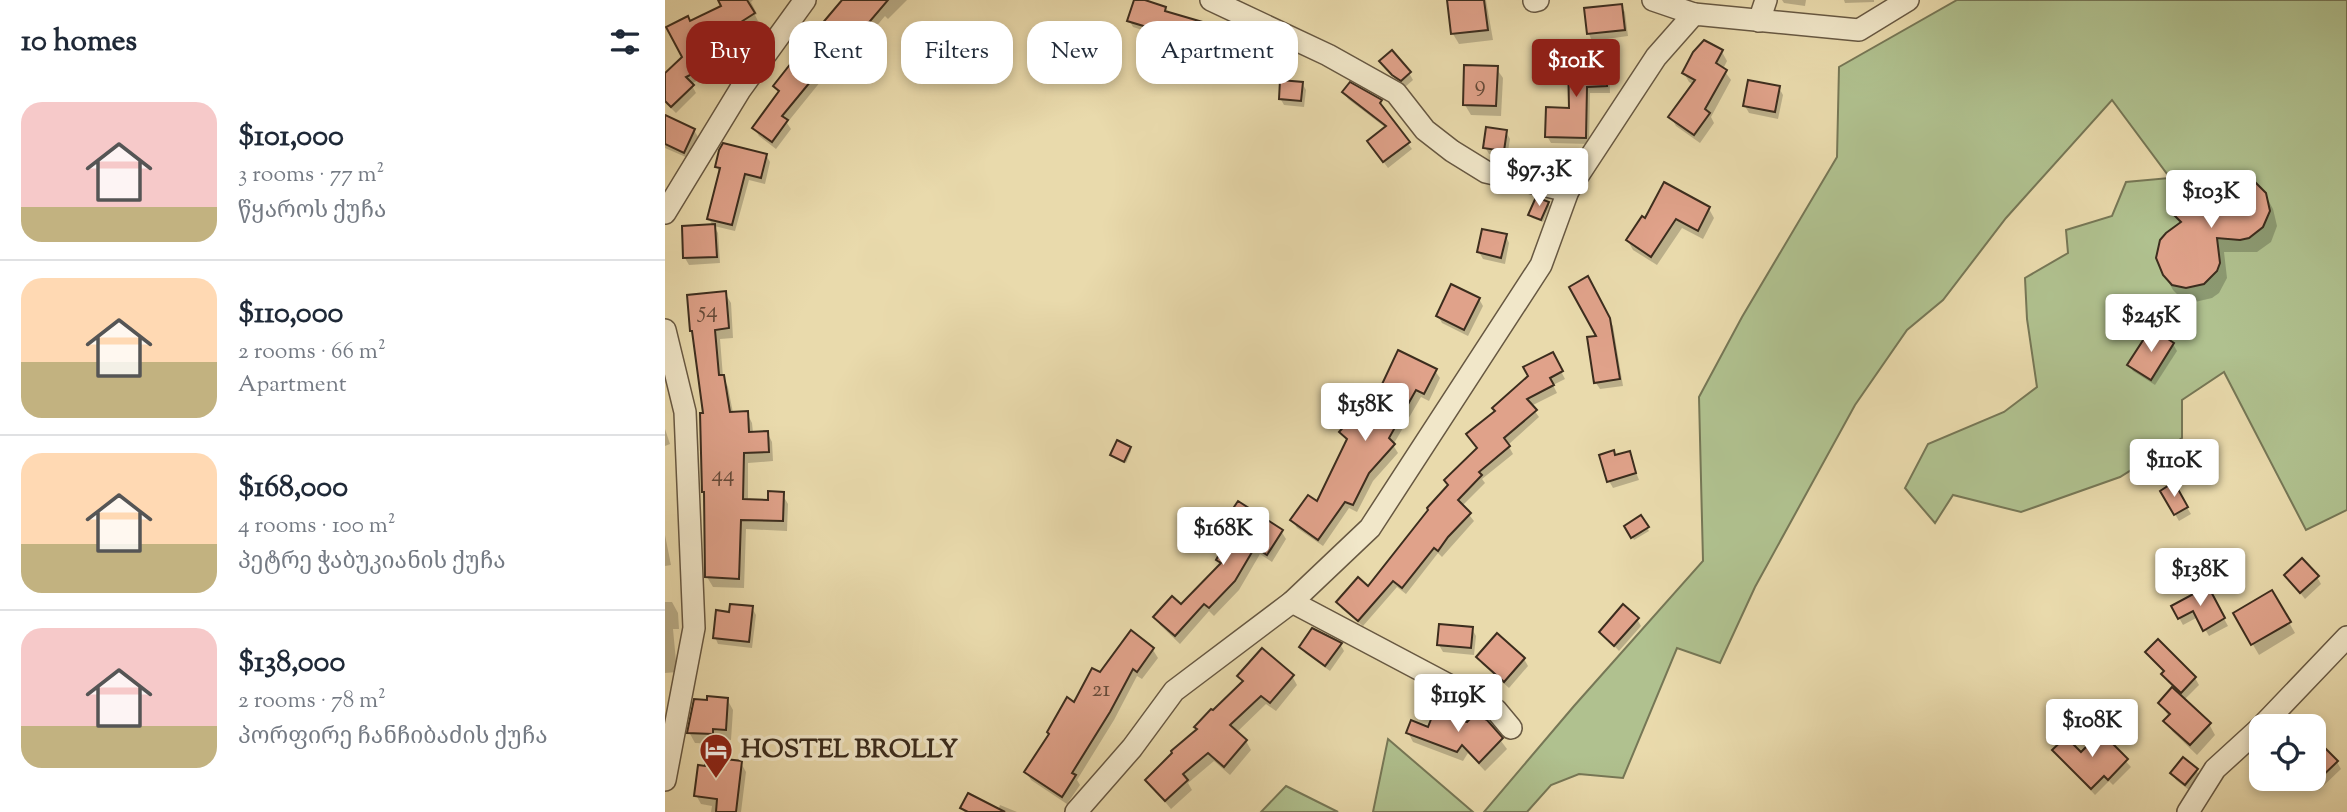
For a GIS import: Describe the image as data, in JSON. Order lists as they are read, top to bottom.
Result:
{
  "places": {
    "hotel": ["HOSTEL BROLLY"]
  },
  "house_numbers": [
    "9",
    "54",
    "44",
    "21"
  ],
  "page": {
    "heading": "10 homes",
    "chip": [
      "Buy",
      "Rent",
      "Filters",
      "New",
      "Apartment"
    ],
    "price": [
      "$101K",
      "$97.3K",
      "$103K",
      "$245K",
      "$158K",
      "$110K",
      "$168K",
      "$138K",
      "$119K",
      "$108K"
    ],
    "list": [
      {
        "name": "$101,000",
        "note": "3 rooms · 77 m² · წყაროს ქუჩა"
      },
      {
        "name": "$110,000",
        "note": "2 rooms · 66 m² · Apartment"
      },
      {
        "name": "$168,000",
        "note": "4 rooms · 100 m² · პეტრე ჭაბუკიანის ქუჩა"
      },
      {
        "name": "$138,000",
        "note": "2 rooms · 78 m² · პორფირე ჩანჩიბაძის ქუჩა"
      }
    ]
  }
}
